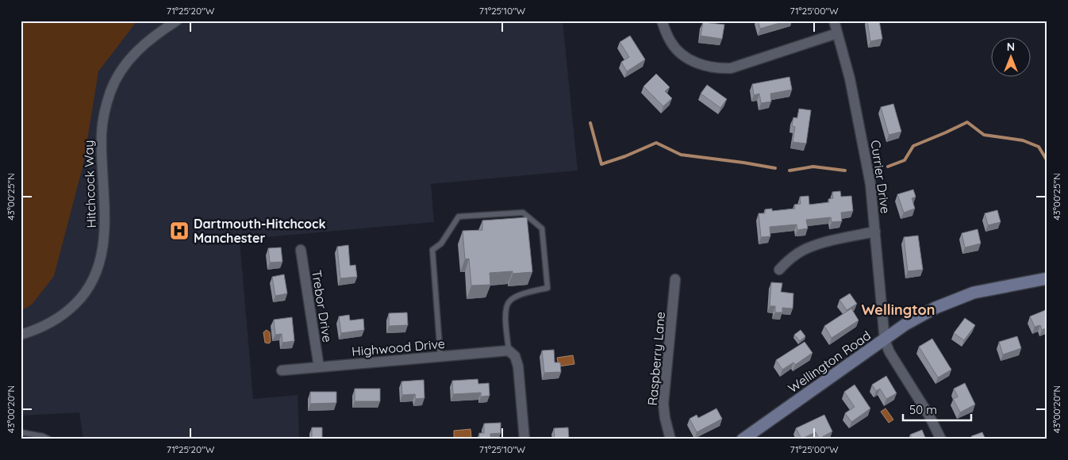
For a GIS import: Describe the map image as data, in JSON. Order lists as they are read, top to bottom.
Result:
{
  "streets": {
    "main road": ["Wellington Road"],
    "street": [
      "Currier Drive",
      "Hitchcock Way",
      "Trebor Drive",
      "Highwood Drive",
      "Raspberry Lane"
    ]
  },
  "crossings": [
    ["Currier Drive", "Wellington Road"],
    ["Trebor Drive", "Highwood Drive"]
  ],
  "districts": ["Wellington"],
  "places": {
    "hospital": ["Dartmouth-Hitchcock Manchester"]
  },
  "scale_bar": "50 m",
  "north": "top",
  "coordinates": [
    "71°25'20\"W",
    "71°25'10\"W",
    "71°25'00\"W",
    "43°00'25\"N",
    "43°00'20\"N"
  ]
}
